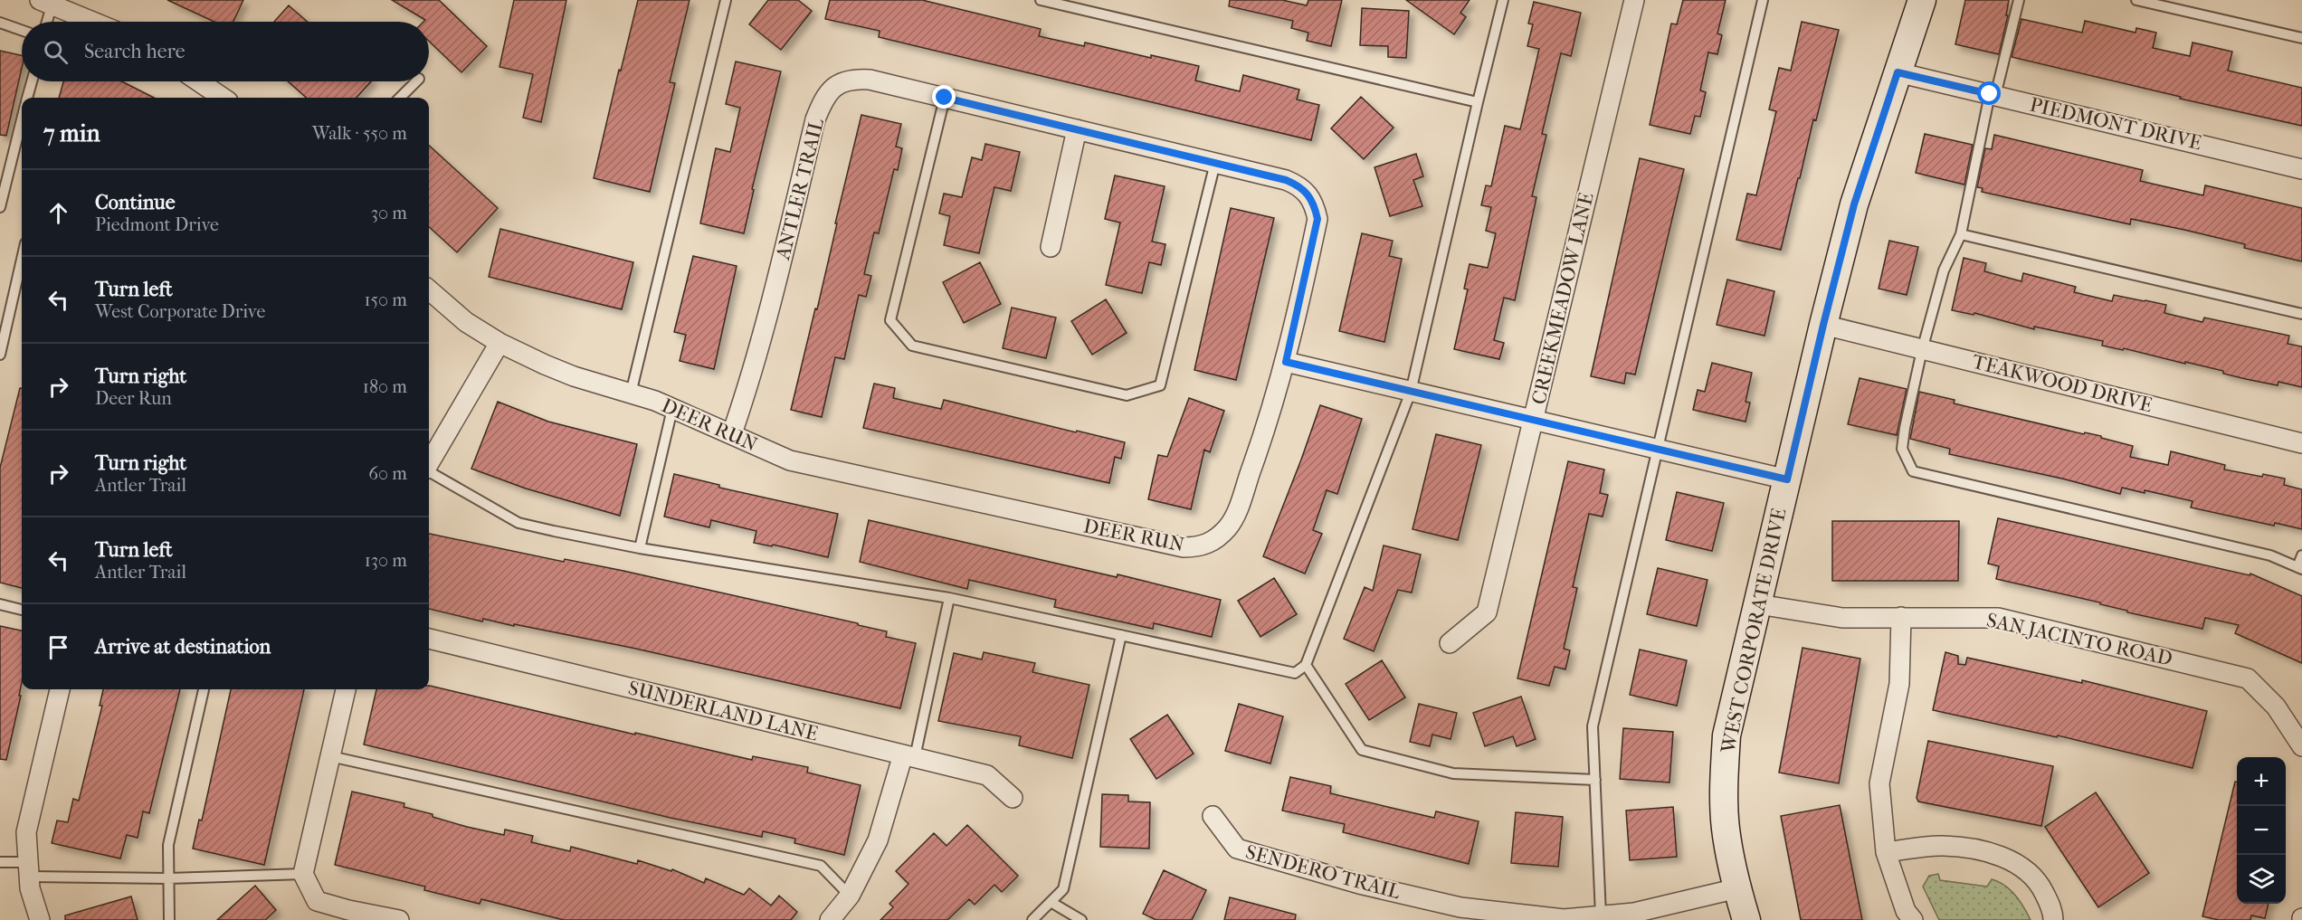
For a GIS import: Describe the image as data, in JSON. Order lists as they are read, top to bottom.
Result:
{
  "streets": {
    "street": [
      "PIEDMONT DRIVE",
      "ANTLER TRAIL",
      "CREEKMEADOW LANE",
      "TEAKWOOD DRIVE",
      "DEER RUN",
      "WEST CORPORATE DRIVE",
      "SAN JACINTO ROAD",
      "SUNDERLAND LANE",
      "SENDERO TRAIL"
    ]
  },
  "crossings": [
    ["PIEDMONT DRIVE", "WEST CORPORATE DRIVE"],
    ["ANTLER TRAIL", "DEER RUN"],
    ["TEAKWOOD DRIVE", "WEST CORPORATE DRIVE"],
    ["WEST CORPORATE DRIVE", "SAN JACINTO ROAD"],
    ["WEST CORPORATE DRIVE", "SENDERO TRAIL"]
  ],
  "page": {
    "search": "Search here",
    "heading": ["7 min", "Walk · 550 m"],
    "list": [
      ["Continue", "Piedmont Drive", "30 m"],
      ["Turn left", "West Corporate Drive", "150 m"],
      ["Turn right", "Deer Run", "180 m"],
      ["Turn right", "Antler Trail", "60 m"],
      ["Turn left", "Antler Trail", "130 m"],
      "Arrive at destination"
    ],
    "map_buttons": ["+", "−"]
  }
}
